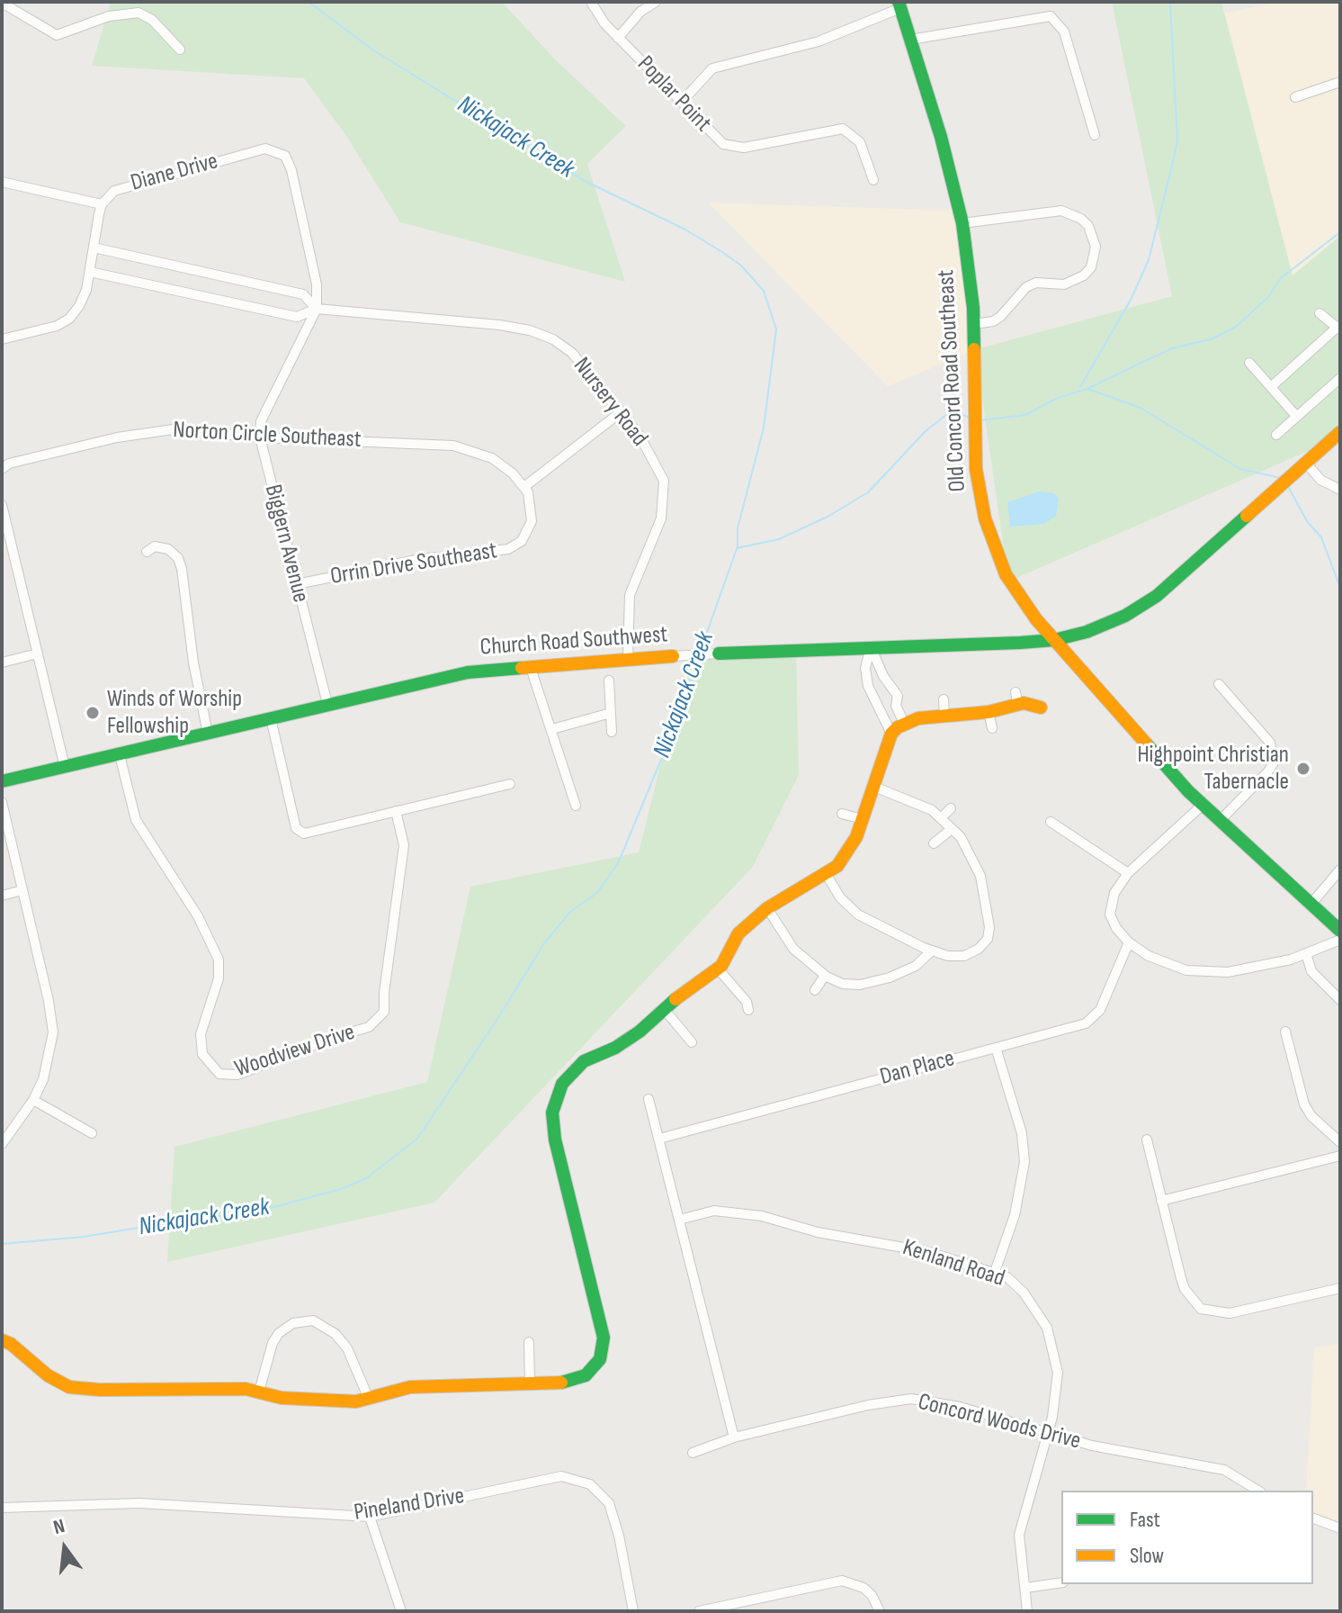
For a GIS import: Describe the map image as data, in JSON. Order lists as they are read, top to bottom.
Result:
{
  "streets": {
    "street": [
      "Poplar Point",
      "Diane Drive",
      "Old Concord Road Southeast",
      "Nursery Road",
      "Norton Circle Southeast",
      "Biggern Avenue",
      "Orrin Drive Southeast",
      "Church Road Southwest",
      "Woodview Drive",
      "Dan Place",
      "Kenland Road",
      "Concord Woods Drive",
      "Pineland Drive"
    ]
  },
  "crossings": [
    ["Diane Drive", "Nursery Road"],
    ["Old Concord Road Southeast", "Church Road Southwest"],
    ["Nursery Road", "Church Road Southwest"],
    ["Norton Circle Southeast", "Biggern Avenue"],
    ["Norton Circle Southeast", "Orrin Drive Southeast"],
    ["Biggern Avenue", "Orrin Drive Southeast"],
    ["Biggern Avenue", "Church Road Southwest"],
    ["Church Road Southwest", "Woodview Drive"],
    ["Kenland Road", "Concord Woods Drive"]
  ],
  "water": ["Nickajack Creek"],
  "places": ["Winds of Worship Fellowship", "Highpoint Christian Tabernacle"],
  "legend": ["Fast", "Slow"],
  "north": "top"
}
